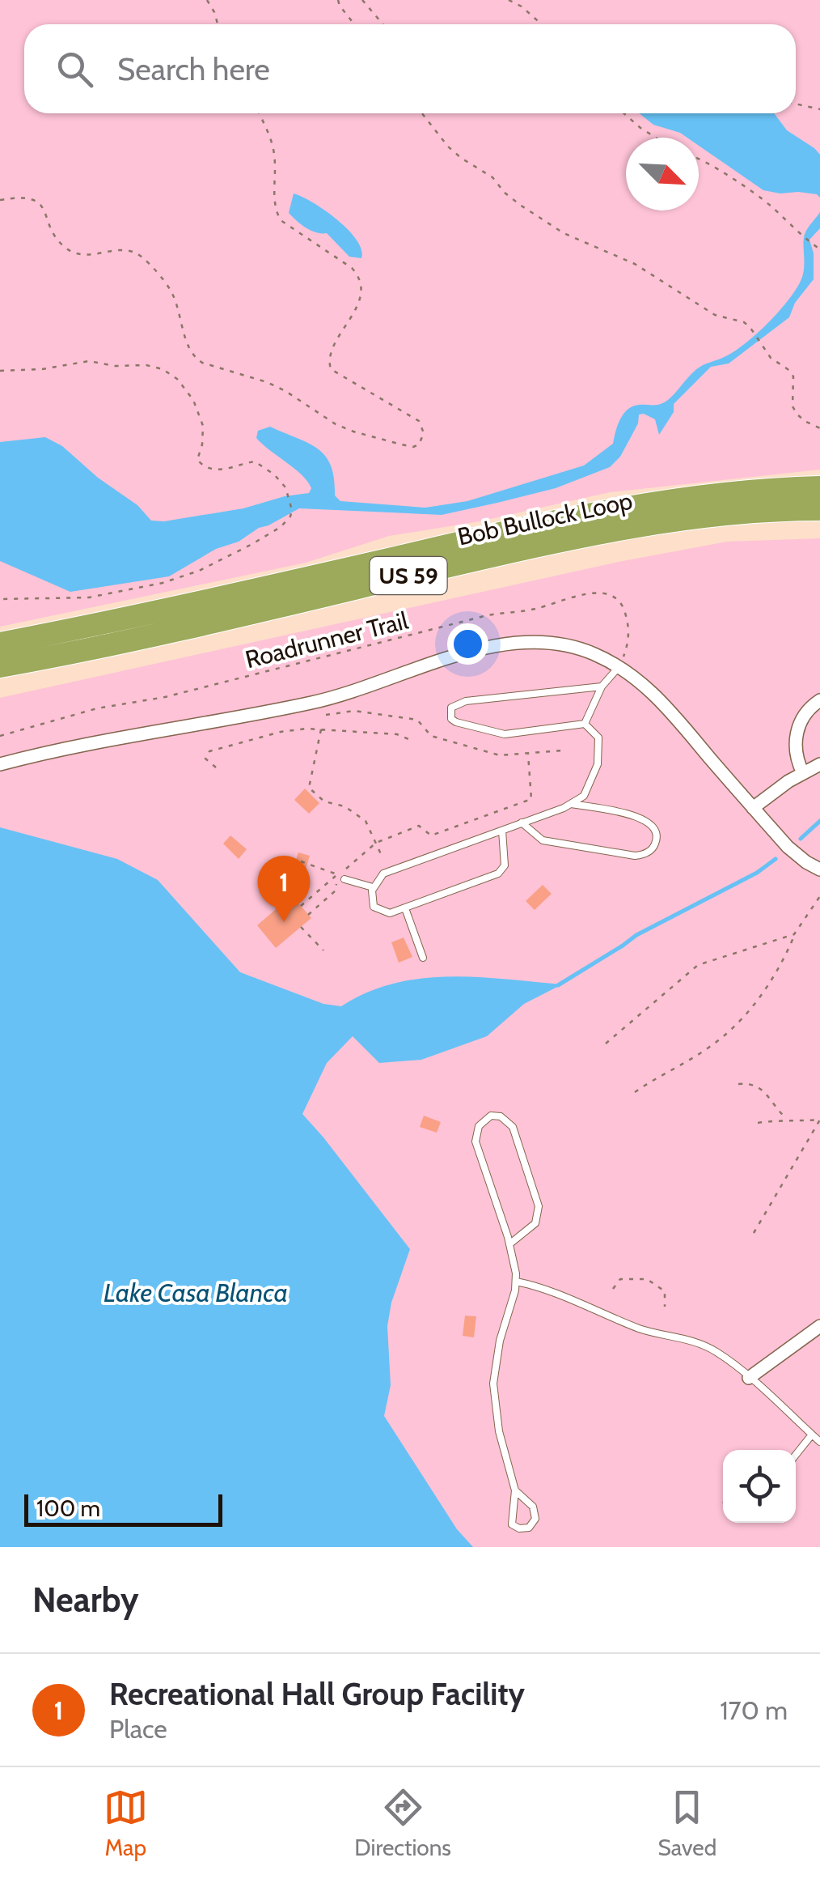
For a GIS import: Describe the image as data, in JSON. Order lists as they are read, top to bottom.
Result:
{
  "streets": {
    "highway": ["Bob Bullock Loop", "US 59"],
    "path": ["Roadrunner Trail"]
  },
  "water": ["Lake Casa Blanca"],
  "scale_bar": "100 m",
  "north": "bottom right",
  "page": {
    "search": "Search here",
    "pins": "1",
    "scale": "100 m",
    "heading": "Nearby",
    "list": [
      {
        "mark": "1",
        "name": "Recreational Hall Group Facility",
        "note": "Place",
        "value": "170 m"
      }
    ],
    "nav": ["Map", "Directions", "Saved"]
  }
}
